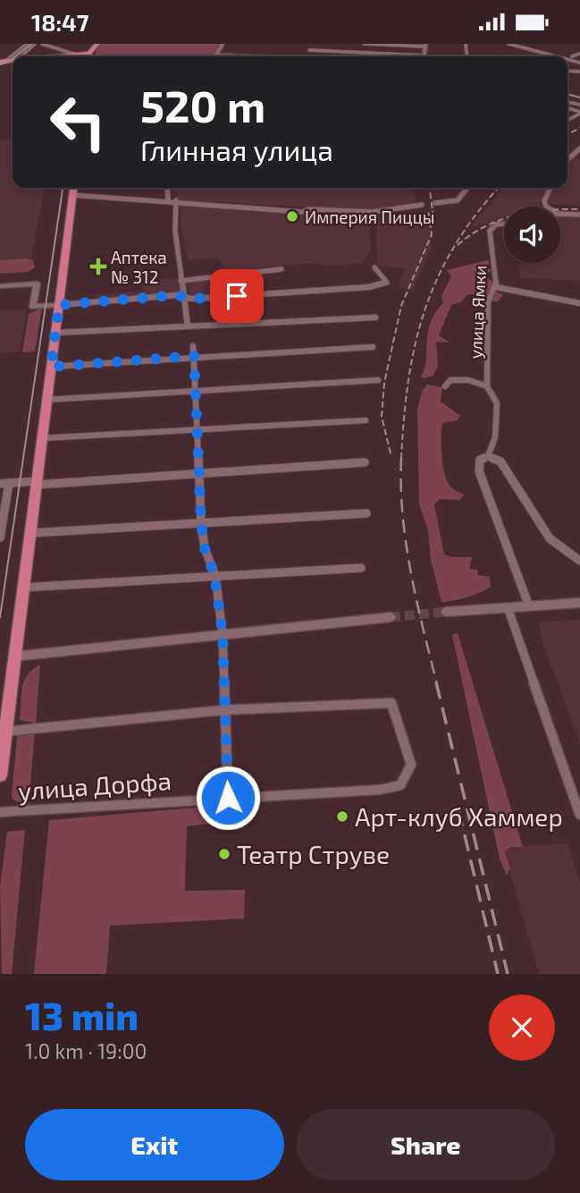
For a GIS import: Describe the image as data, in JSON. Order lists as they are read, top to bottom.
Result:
{
  "streets": {
    "street": ["улица Ямки", "улица Дорфа"]
  },
  "places": {
    "other": ["Империя Пиццы", "Арт-клуб Хаммер", "Театр Струве"],
    "health": ["Аптека № 312"]
  },
  "page": {
    "status": "18:47",
    "turn": ["520 m", "Глинная улица"],
    "heading": ["13 min", "1.0 km · 19:00"],
    "buttons": ["Exit", "Share"]
  }
}
